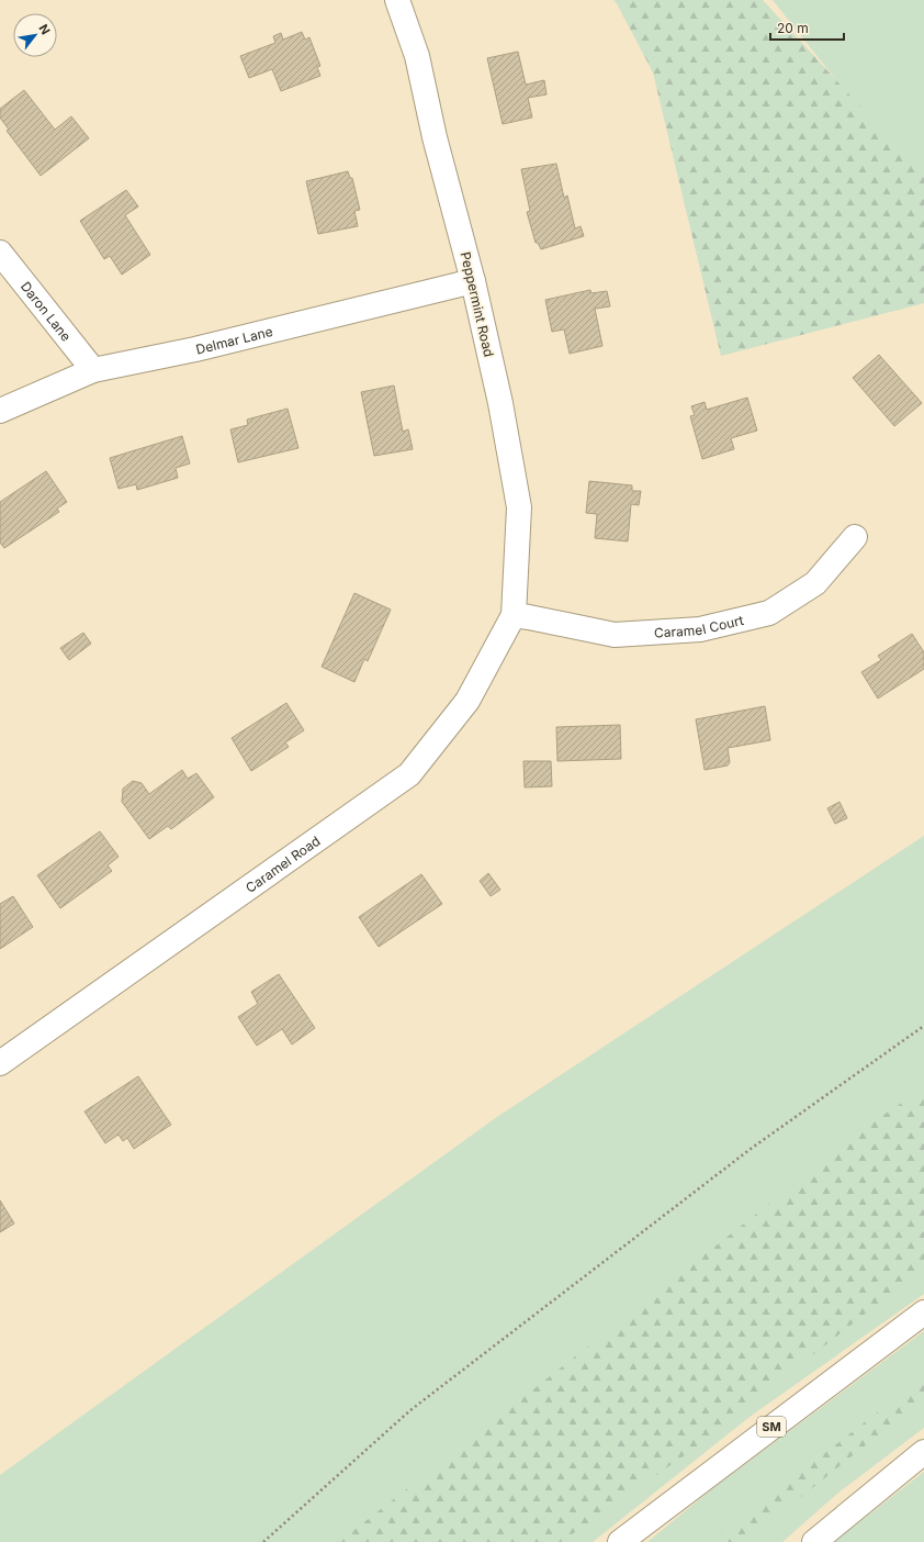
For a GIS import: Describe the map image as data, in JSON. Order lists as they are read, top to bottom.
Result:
{
  "streets": {
    "main road": [
      "Peppermint Road",
      "Daron Lane",
      "Delmar Lane",
      "Caramel Court",
      "Caramel Road",
      "SM"
    ]
  },
  "crossings": [
    ["Peppermint Road", "Delmar Lane"],
    ["Peppermint Road", "Caramel Court"],
    ["Peppermint Road", "Caramel Road"],
    ["Daron Lane", "Delmar Lane"],
    ["Caramel Court", "Caramel Road"]
  ],
  "scale_bar": "20 m",
  "north": "top right"
}
